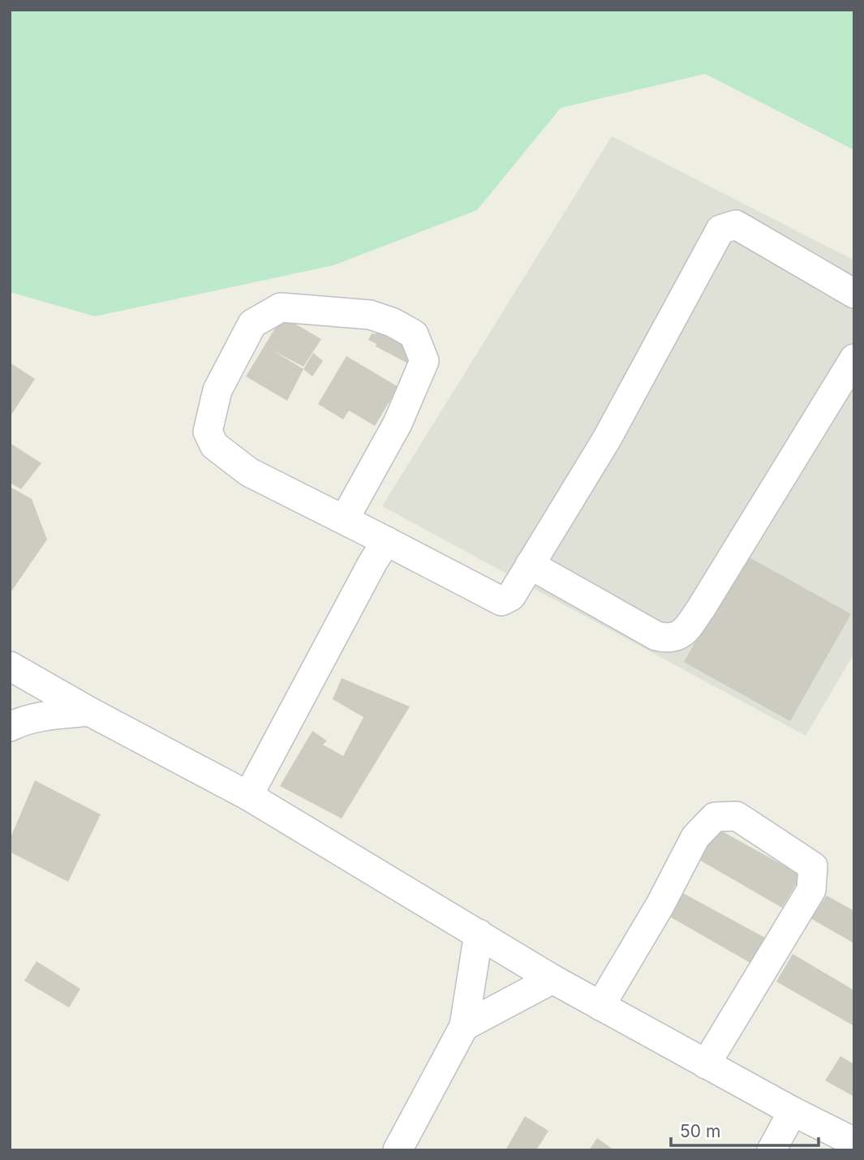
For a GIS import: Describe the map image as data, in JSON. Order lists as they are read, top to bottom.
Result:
{
  "scale_bar": "50 m"
}
